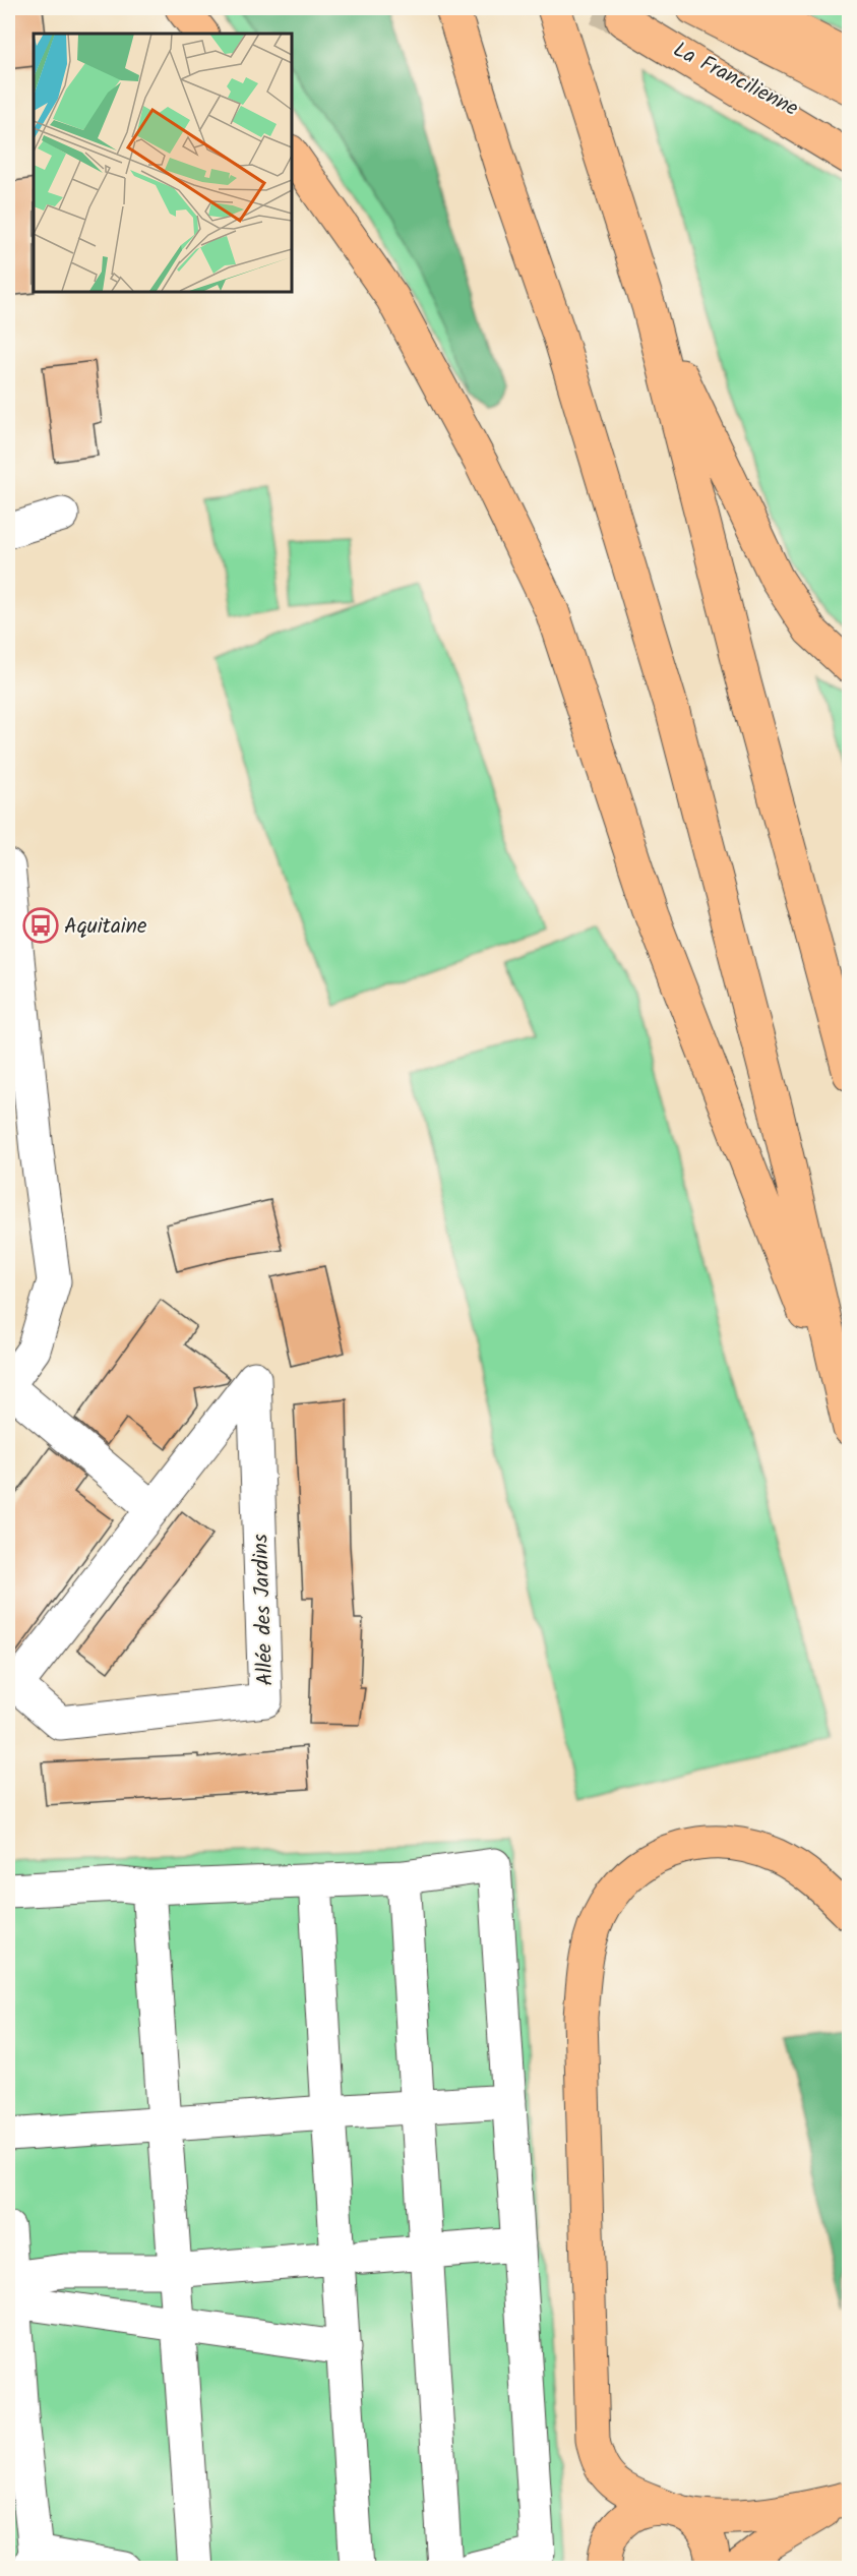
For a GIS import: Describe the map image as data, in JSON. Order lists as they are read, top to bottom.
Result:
{
  "streets": {
    "main road": ["La Francilienne"],
    "street": ["Allée des Jardins"]
  },
  "places": {
    "bus stop": ["Aquitaine"]
  }
}
